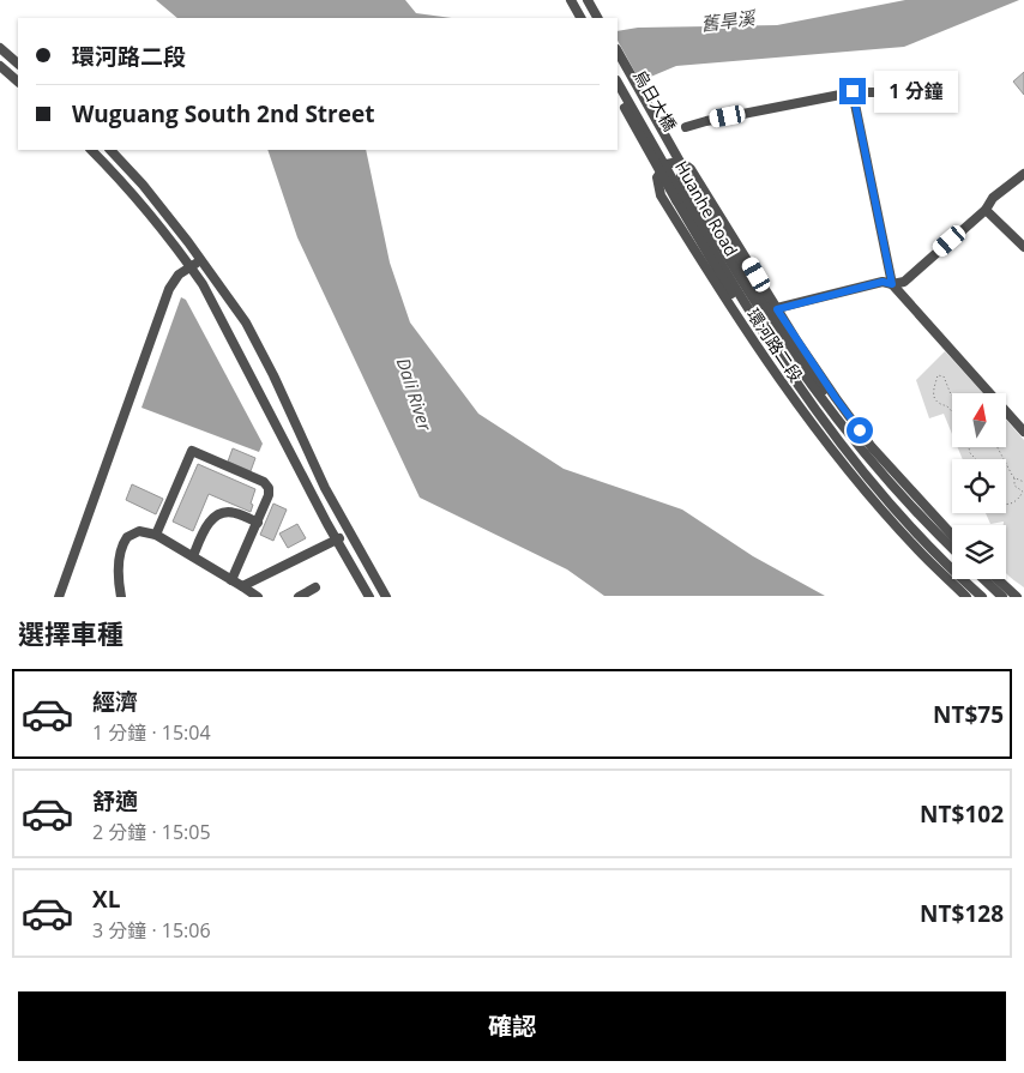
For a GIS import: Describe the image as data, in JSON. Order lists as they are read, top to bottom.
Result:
{
  "streets": {
    "street": ["烏日大橋", "Huanhe Road", "環河路二段"]
  },
  "crossings": [
    ["烏日大橋", "Huanhe Road"]
  ],
  "water": ["舊旱溪", "Dali River"],
  "north": "top",
  "page": {
    "banner": ["環河路二段", "Wuguang South 2nd Street"],
    "bubble": "1 分鐘",
    "heading": "選擇車種",
    "list": [
      {
        "name": "經濟",
        "note": "1 分鐘 · 15:04",
        "value": "NT$75"
      },
      {
        "name": "舒適",
        "note": "2 分鐘 · 15:05",
        "value": "NT$102"
      },
      {
        "name": "XL",
        "note": "3 分鐘 · 15:06",
        "value": "NT$128"
      }
    ],
    "buttons": "確認"
  }
}
